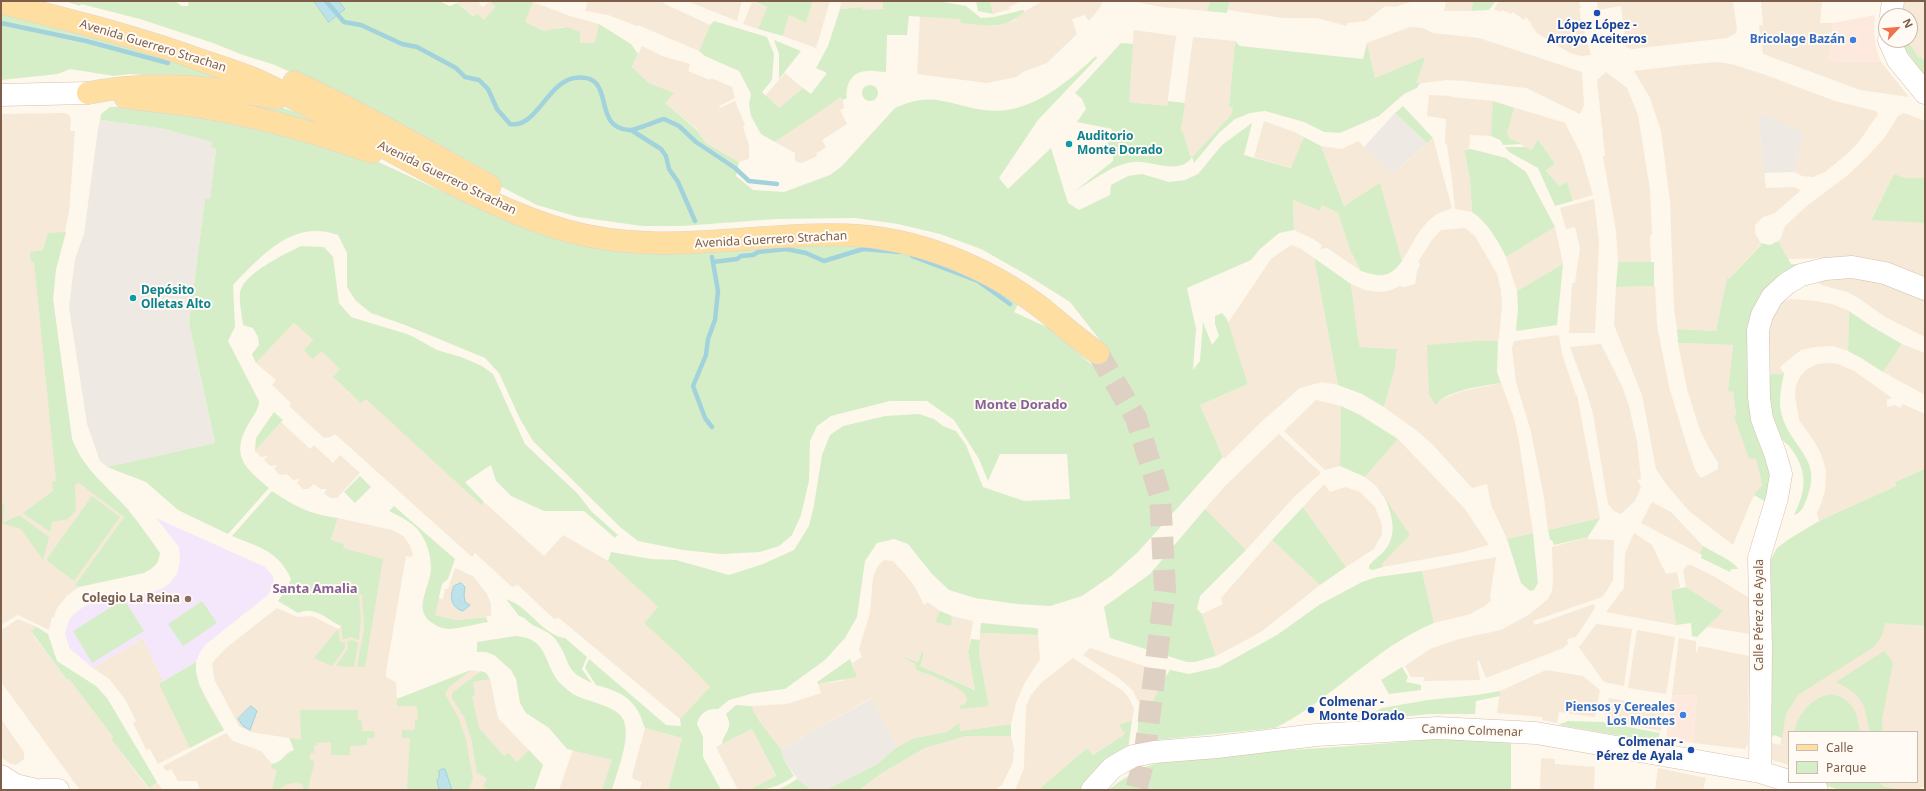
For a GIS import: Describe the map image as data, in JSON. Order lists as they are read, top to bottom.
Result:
{
  "streets": {
    "main road": ["Avenida Guerrero Strachan", "Calle Pérez de Ayala", "Camino Colmenar"]
  },
  "crossings": [
    ["Calle Pérez de Ayala", "Camino Colmenar"]
  ],
  "districts": ["Monte Dorado", "Santa Amalia"],
  "places": [
    "López López - Arroyo Aceiteros",
    "Bricolage Bazán",
    "Auditorio Monte Dorado",
    "Depósito Olletas Alto",
    "Colegio La Reina",
    "Colmenar - Monte Dorado",
    "Piensos y Cereales Los Montes",
    "Colmenar - Pérez de Ayala"
  ],
  "legend": ["Calle", "Parque"],
  "north": "top right"
}
